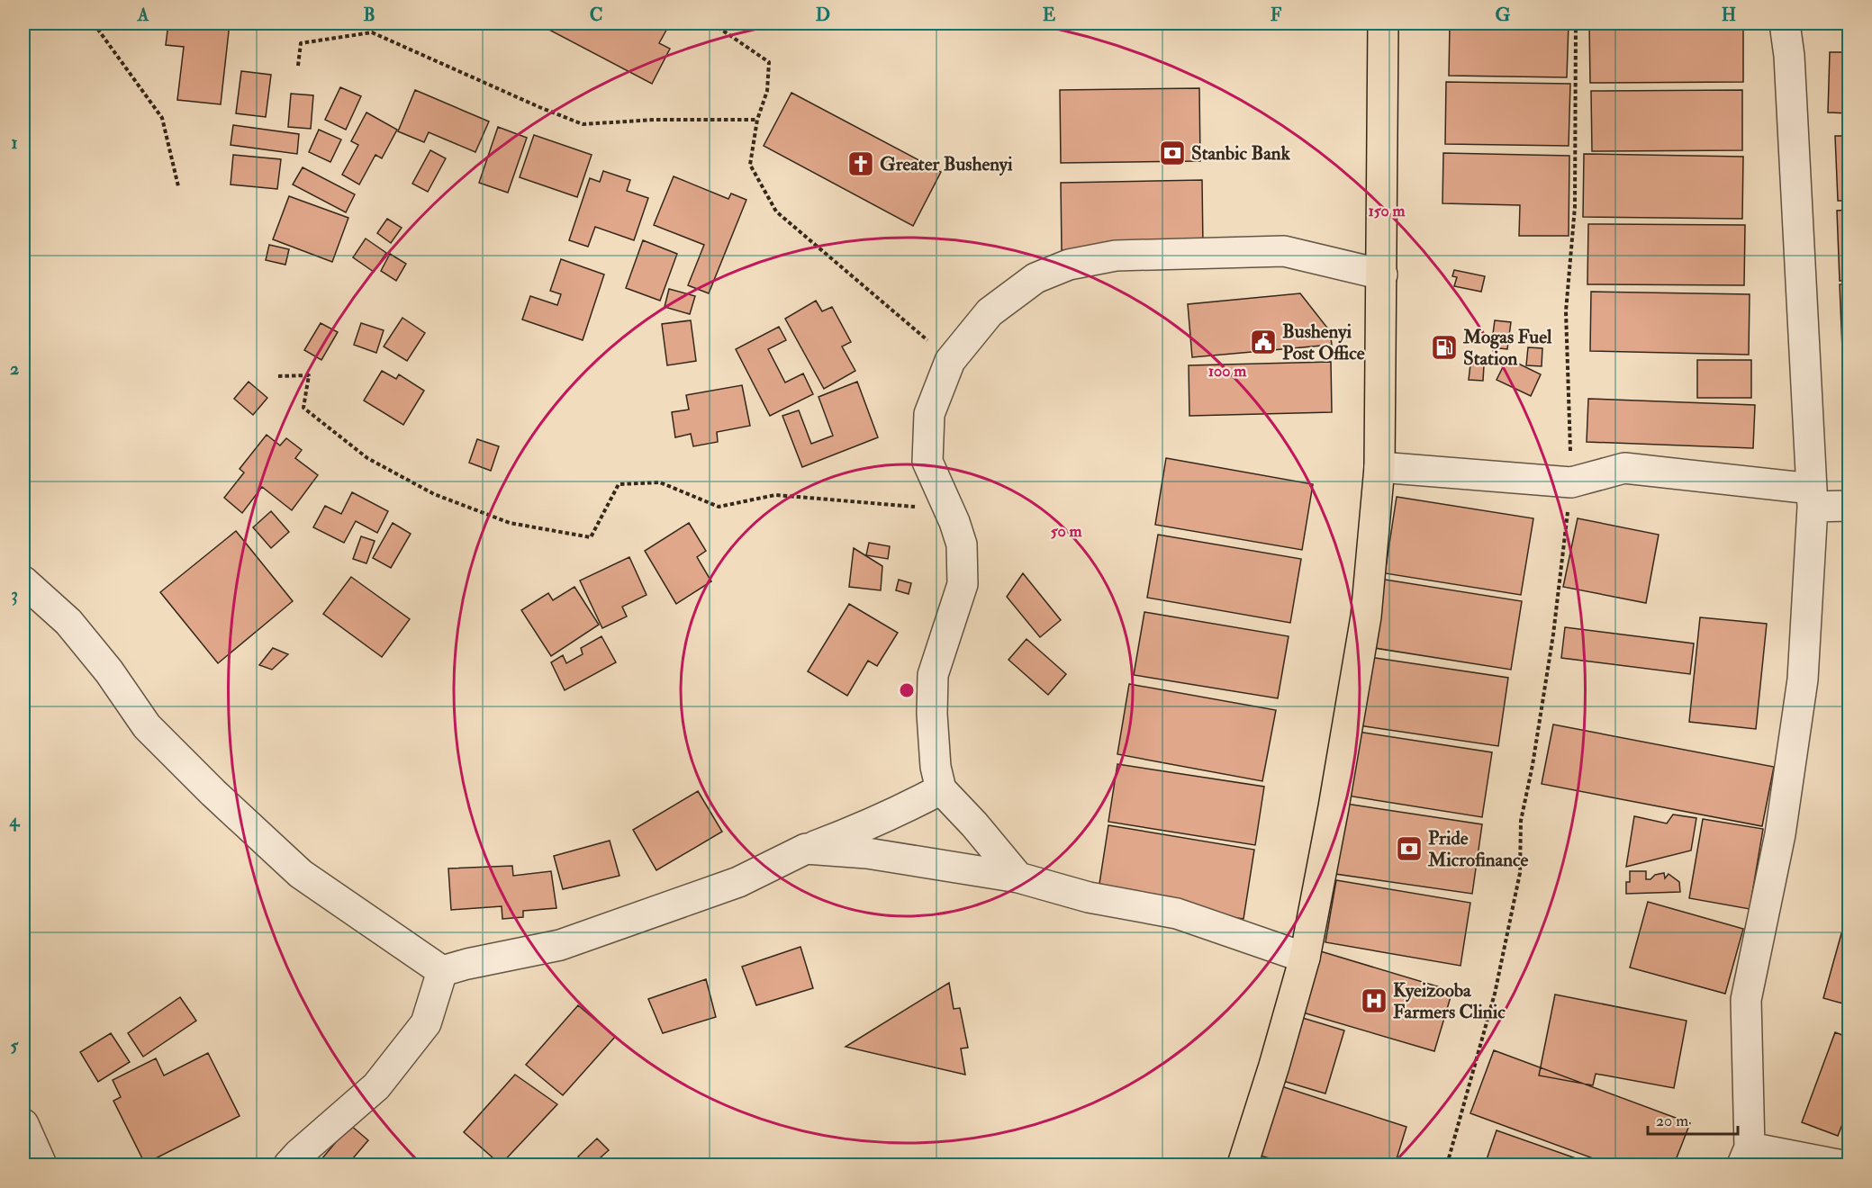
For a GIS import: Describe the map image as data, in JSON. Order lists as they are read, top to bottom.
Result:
{
  "places": {
    "bank": ["Stanbic Bank", "Pride Microfinance"],
    "church": ["Greater Bushenyi"],
    "public building": ["Bushenyi Post Office"],
    "fuel station": ["Mogas Fuel Station"],
    "hospital": ["Kyeizooba Farmers Clinic"]
  },
  "scale_bar": "20 m",
  "grid": {
    "columns": [
      "A",
      "B",
      "C",
      "D",
      "E",
      "F",
      "G",
      "H"
    ],
    "rows": [
      "1",
      "2",
      "3",
      "4",
      "5"
    ]
  },
  "rings": ["150 m", "100 m", "50 m"]
}
